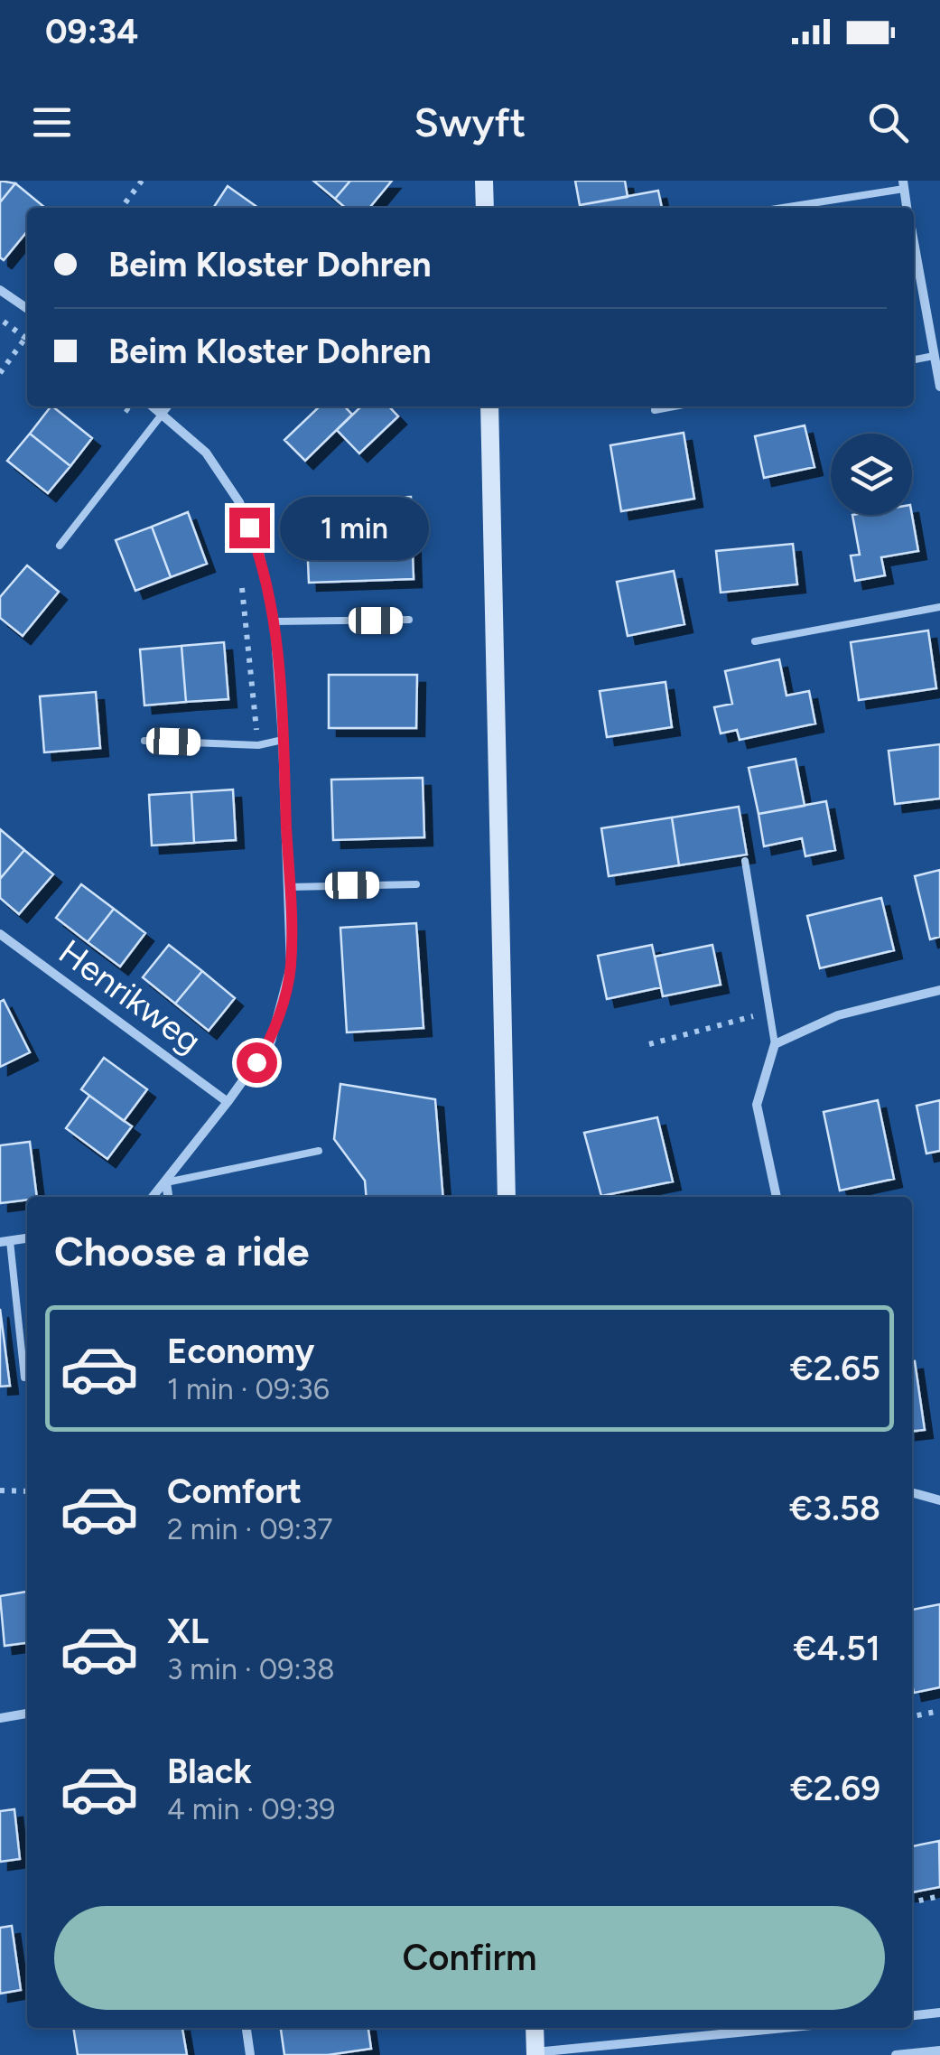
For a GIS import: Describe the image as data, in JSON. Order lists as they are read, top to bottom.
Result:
{
  "streets": {
    "street": ["Henrikweg"]
  },
  "page": {
    "status": "09:34",
    "header": "Swyft",
    "banner": ["Beim Kloster Dohren", "Beim Kloster Dohren"],
    "bubble": "1 min",
    "heading": "Choose a ride",
    "list": [
      {
        "name": "Economy",
        "note": "1 min · 09:36",
        "value": "€2.65"
      },
      {
        "name": "Comfort",
        "note": "2 min · 09:37",
        "value": "€3.58"
      },
      {
        "name": "XL",
        "note": "3 min · 09:38",
        "value": "€4.51"
      },
      {
        "name": "Black",
        "note": "4 min · 09:39",
        "value": "€2.69"
      }
    ],
    "buttons": "Confirm"
  }
}
